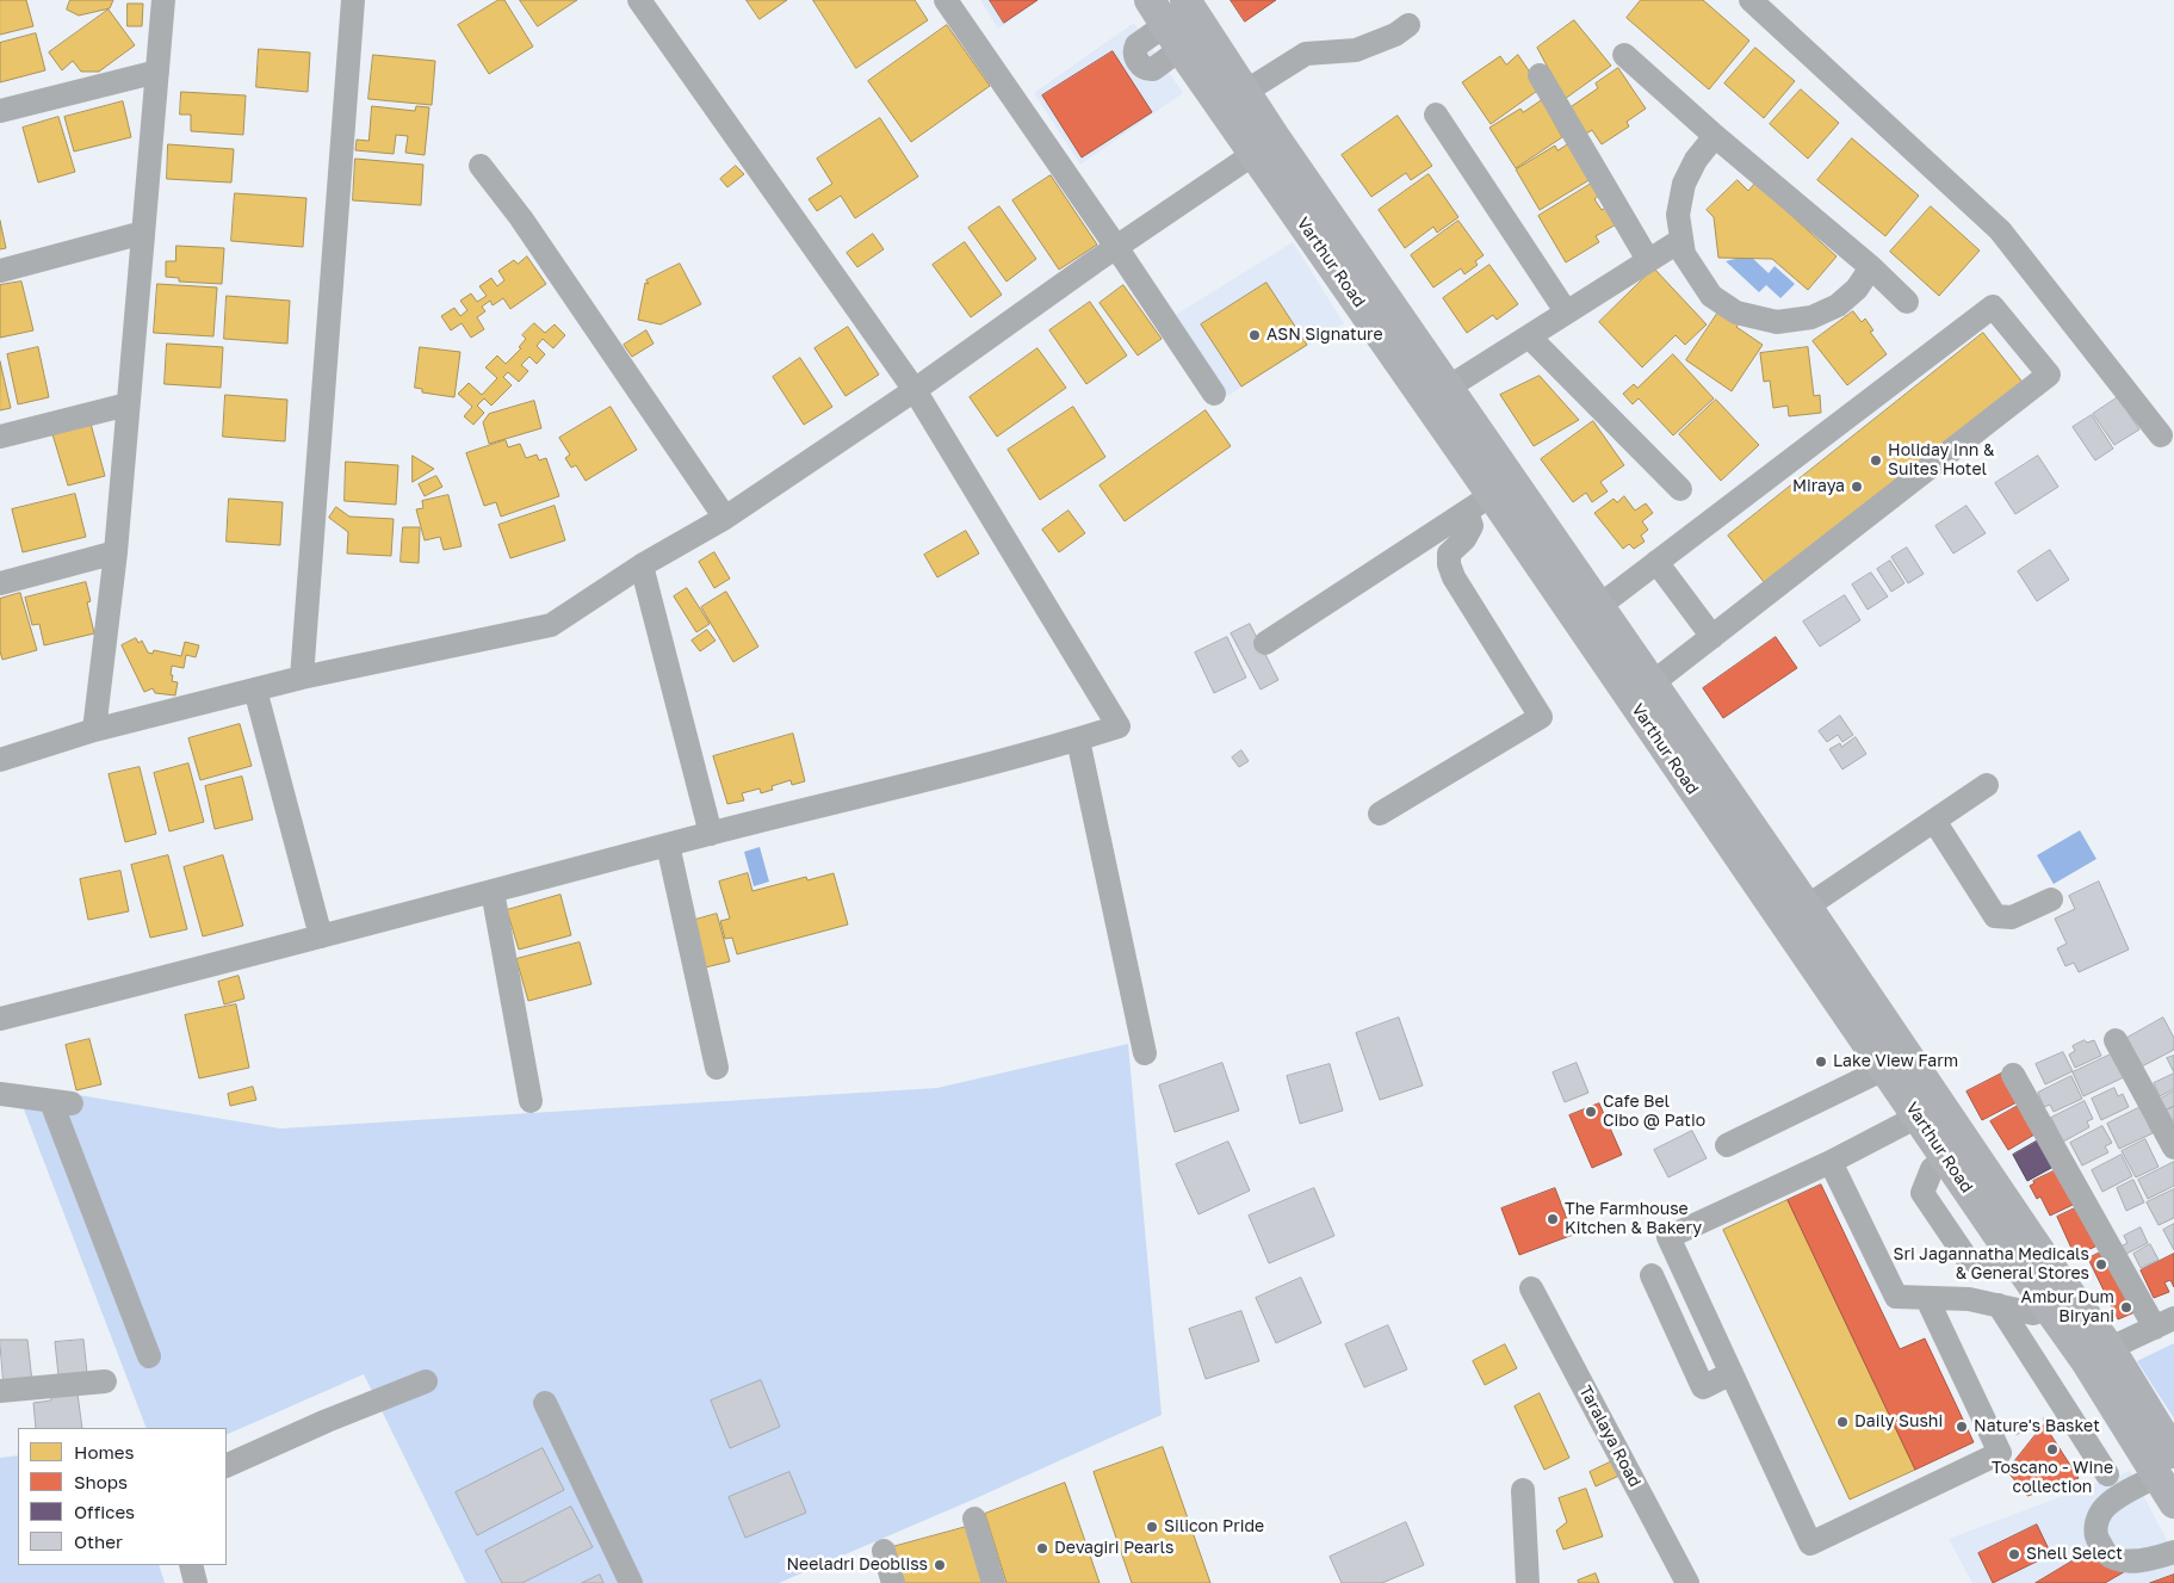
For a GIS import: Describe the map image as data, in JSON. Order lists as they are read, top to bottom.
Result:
{
  "streets": {
    "main road": ["Varthur Road"],
    "street": ["Taralaya Road"]
  },
  "places": [
    "ASN Signature",
    "Holiday Inn & Suites Hotel",
    "Miraya",
    "Lake View Farm",
    "Cafe Bel Cibo @ Patio",
    "The Farmhouse Kitchen & Bakery",
    "Sri Jagannatha Medicals & General Stores",
    "Ambur Dum Biryani",
    "Daily Sushi",
    "Nature's Basket",
    "Toscano - Wine collection",
    "Silicon Pride",
    "Devagiri Pearls",
    "Shell Select",
    "Neeladri Deobliss"
  ],
  "legend": [
    "Homes",
    "Shops",
    "Offices",
    "Other"
  ]
}
